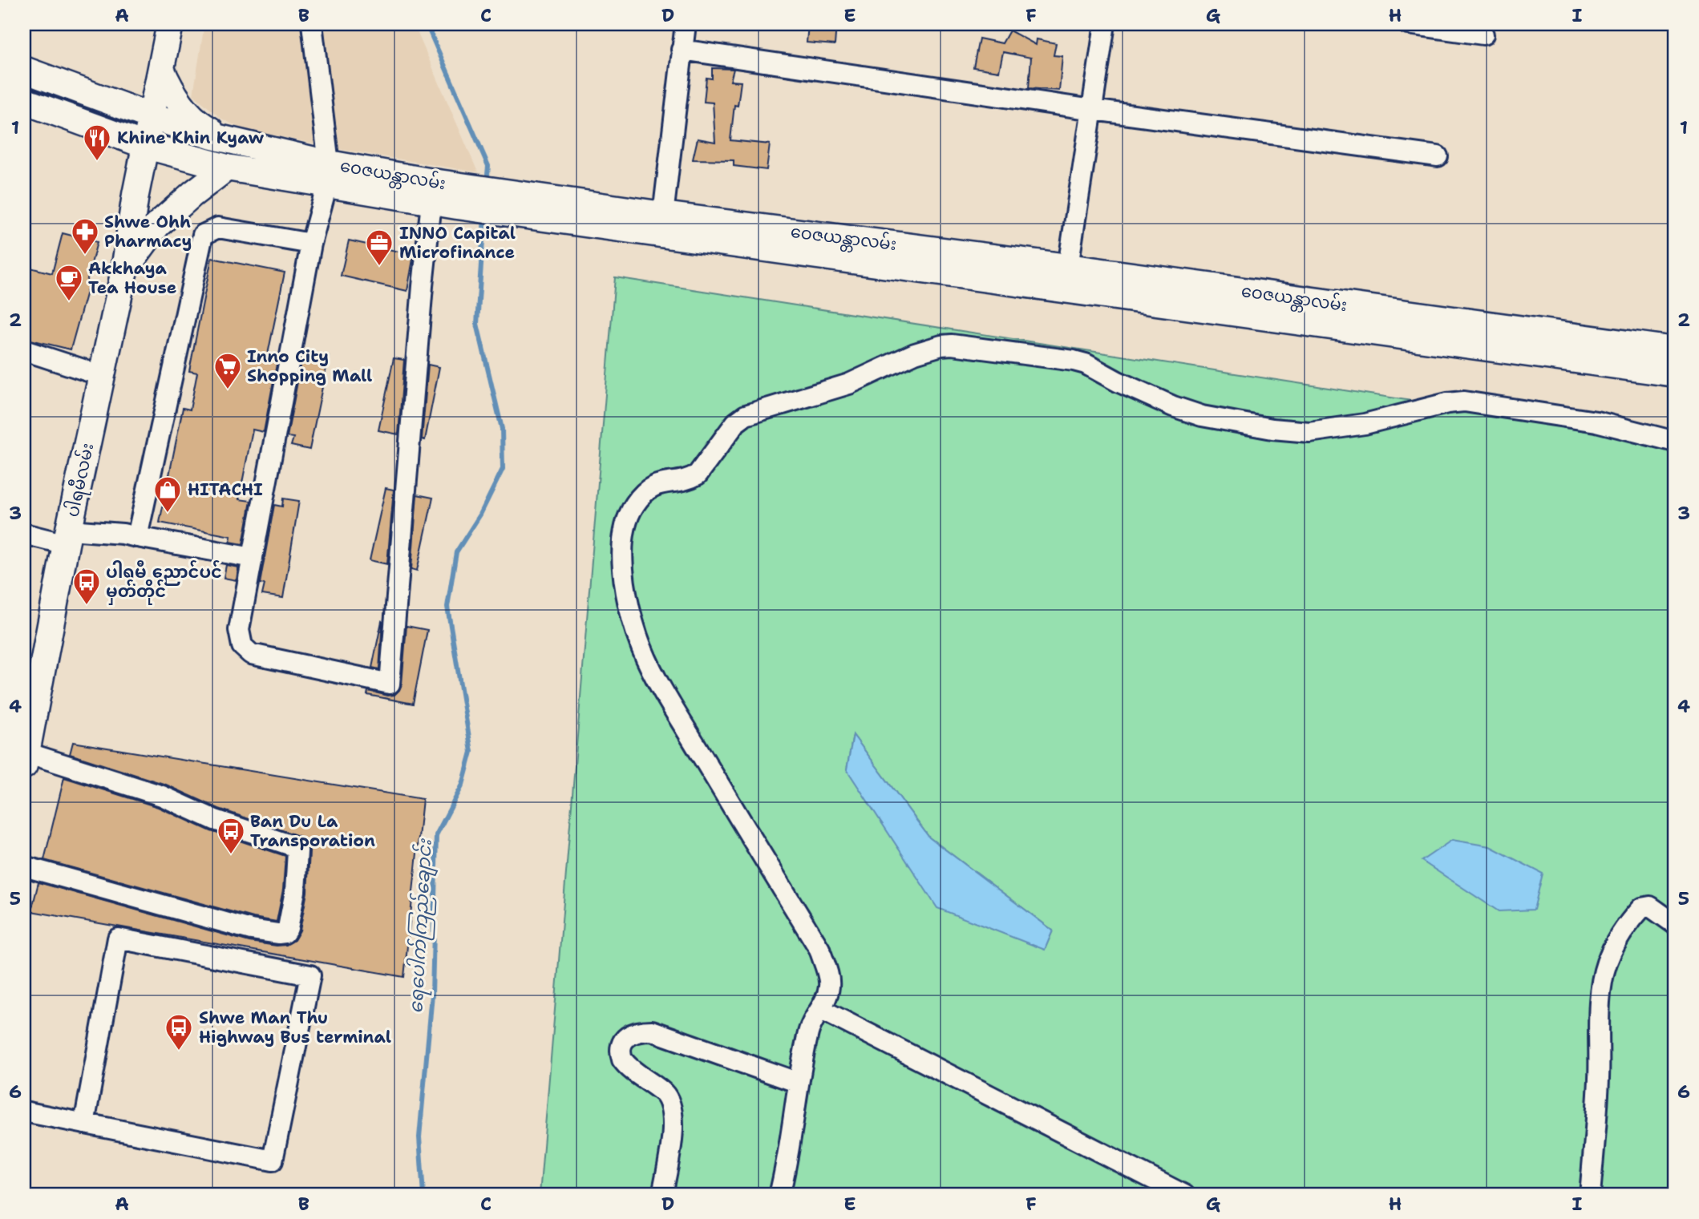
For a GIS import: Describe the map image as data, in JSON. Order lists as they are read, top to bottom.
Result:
{
  "streets": {
    "main road": ["ဝေဇယန္တာလမ်း", "ပါရမီလမ်း"]
  },
  "crossings": [
    ["ဝေဇယန္တာလမ်း", "ပါရမီလမ်း"]
  ],
  "water": ["ရေပေါက်ကြည်ချောင်း"],
  "places": {
    "restaurant": ["Khine Khin Kyaw"],
    "pharmacy": ["Shwe Ohh Pharmacy"],
    "office": ["INNO Capital Microfinance"],
    "cafe": ["Akkhaya Tea House"],
    "supermarket": ["Inno City Shopping Mall"],
    "shop": ["HITACHI"],
    "bus stop": ["ပါရမီ ညောင်ပင် မှတ်တိုင်", "Ban Du La Transporation", "Shwe Man Thu Highway Bus terminal"]
  },
  "grid": {
    "columns": [
      "A",
      "B",
      "C",
      "D",
      "E",
      "F",
      "G",
      "H",
      "I"
    ],
    "rows": [
      "1",
      "2",
      "3",
      "4",
      "5",
      "6"
    ]
  }
}
